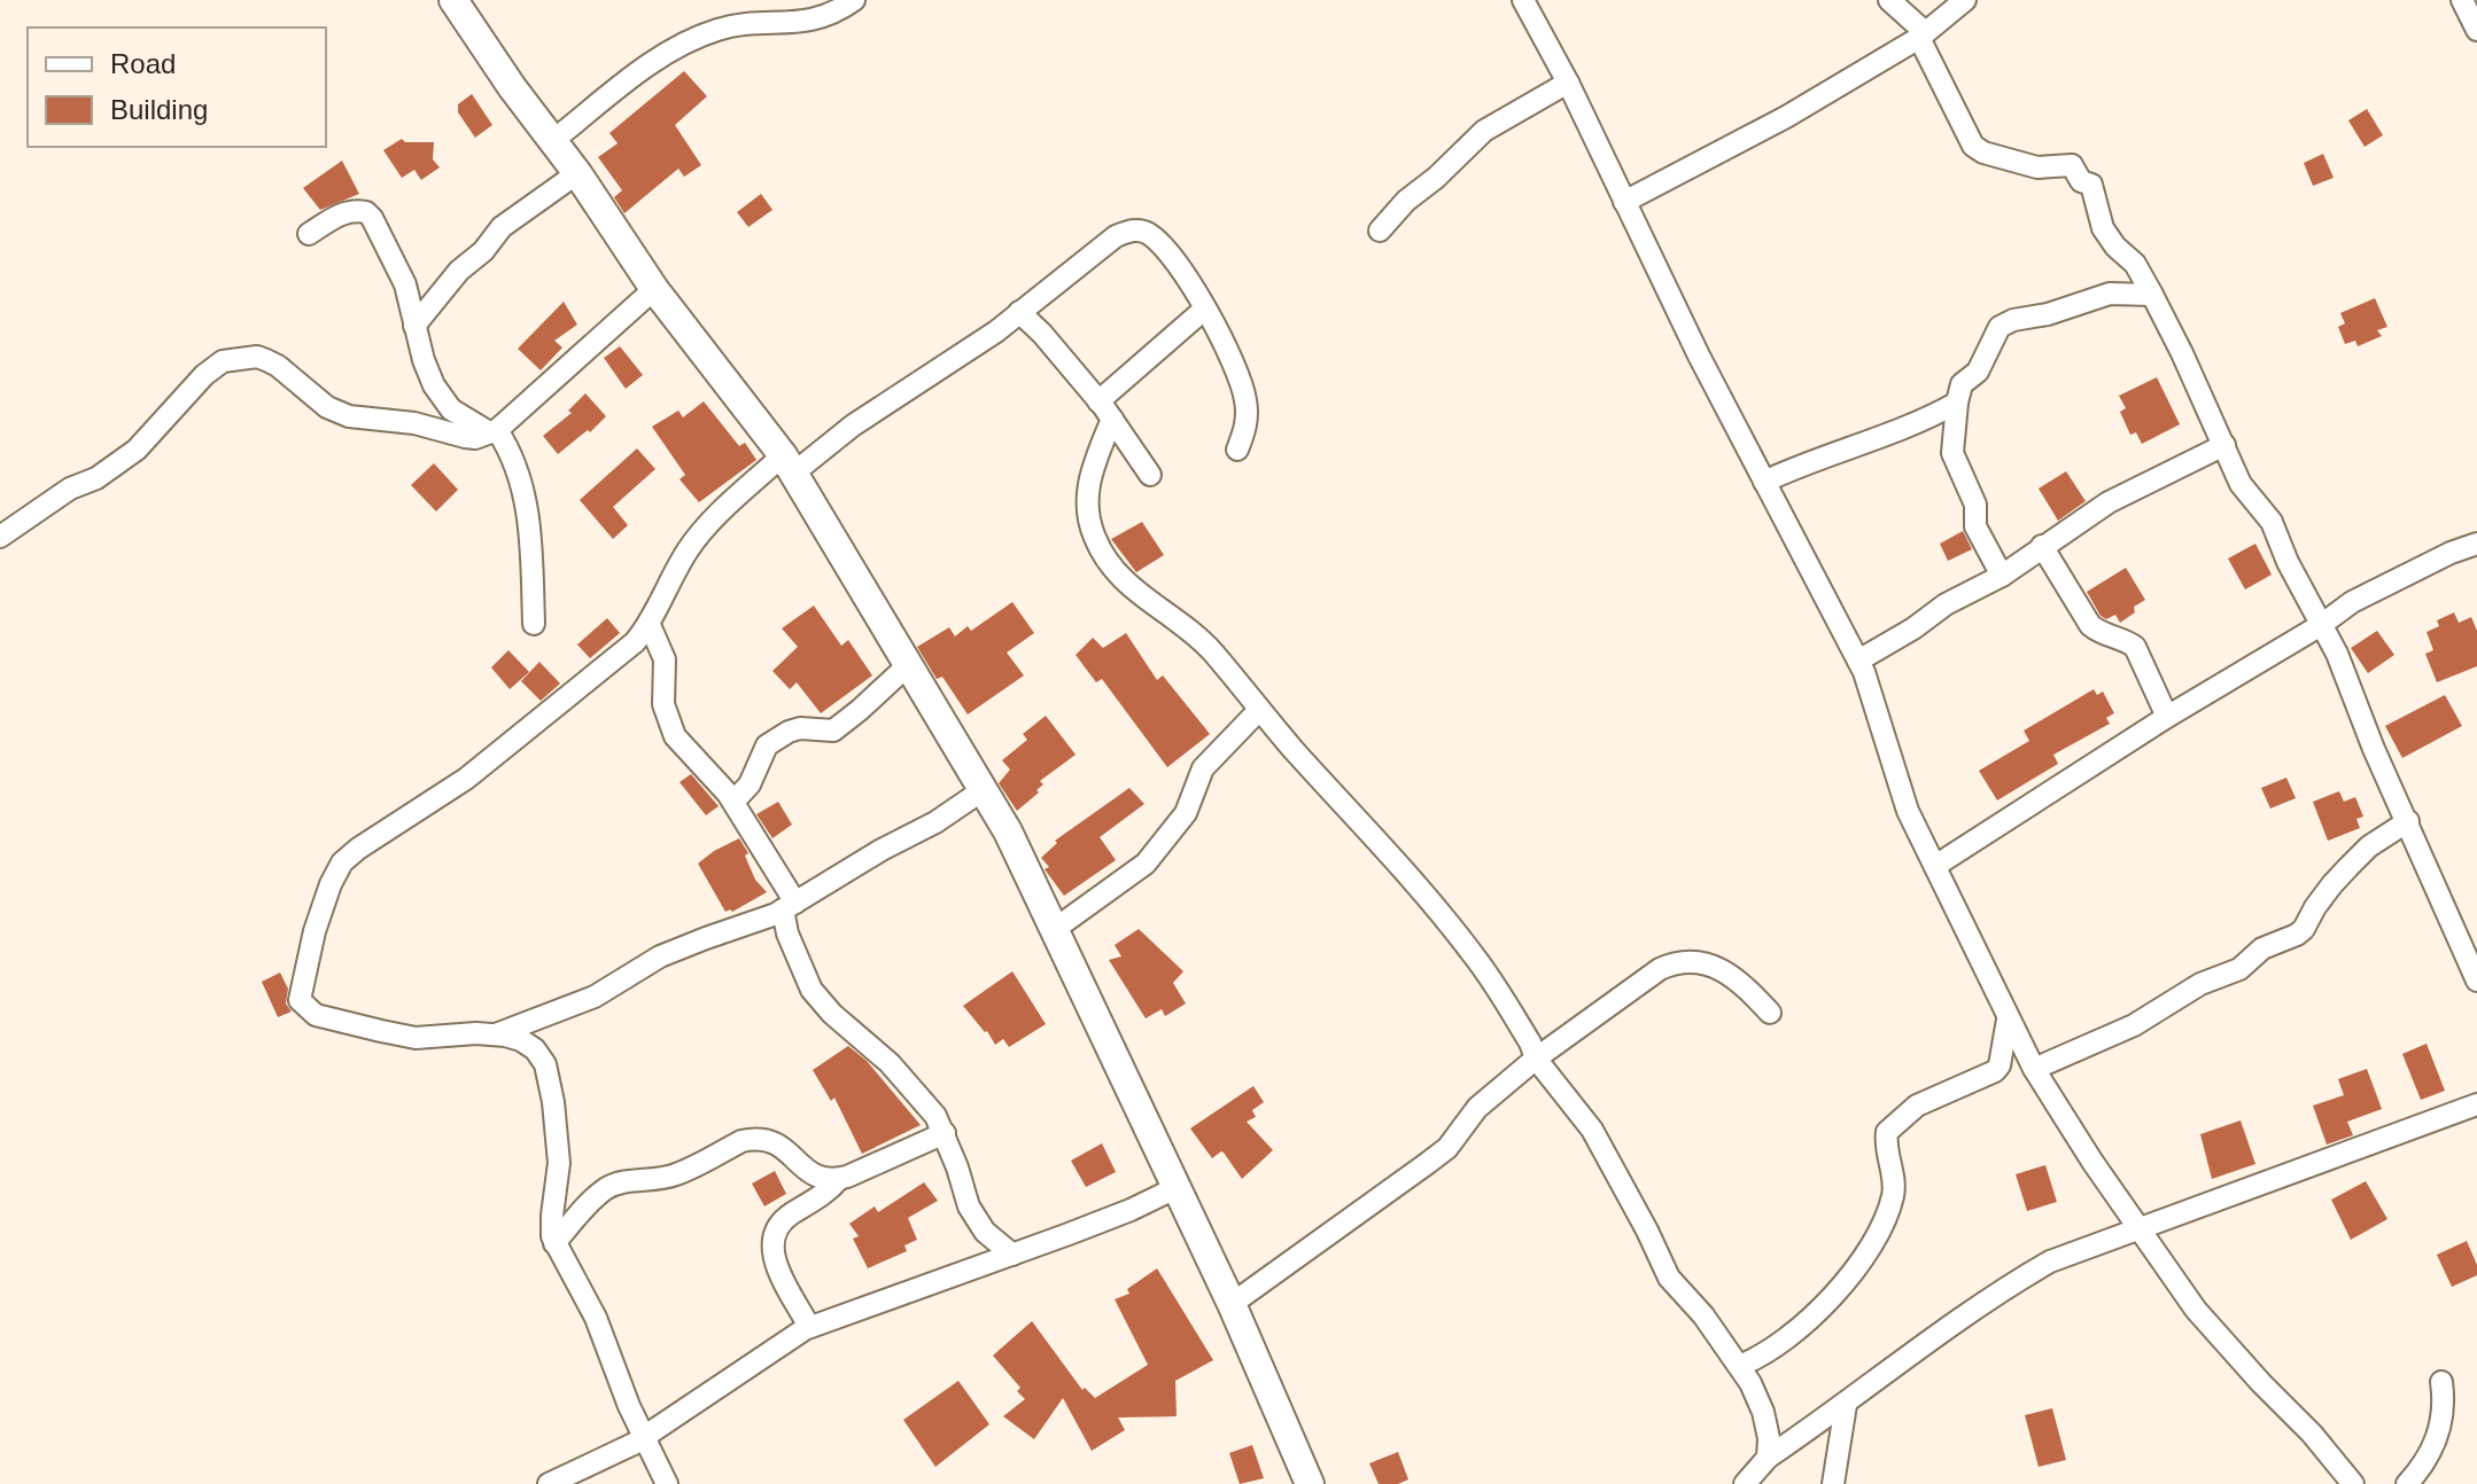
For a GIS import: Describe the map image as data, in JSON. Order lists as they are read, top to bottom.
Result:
{
  "legend": ["Road", "Building"]
}
